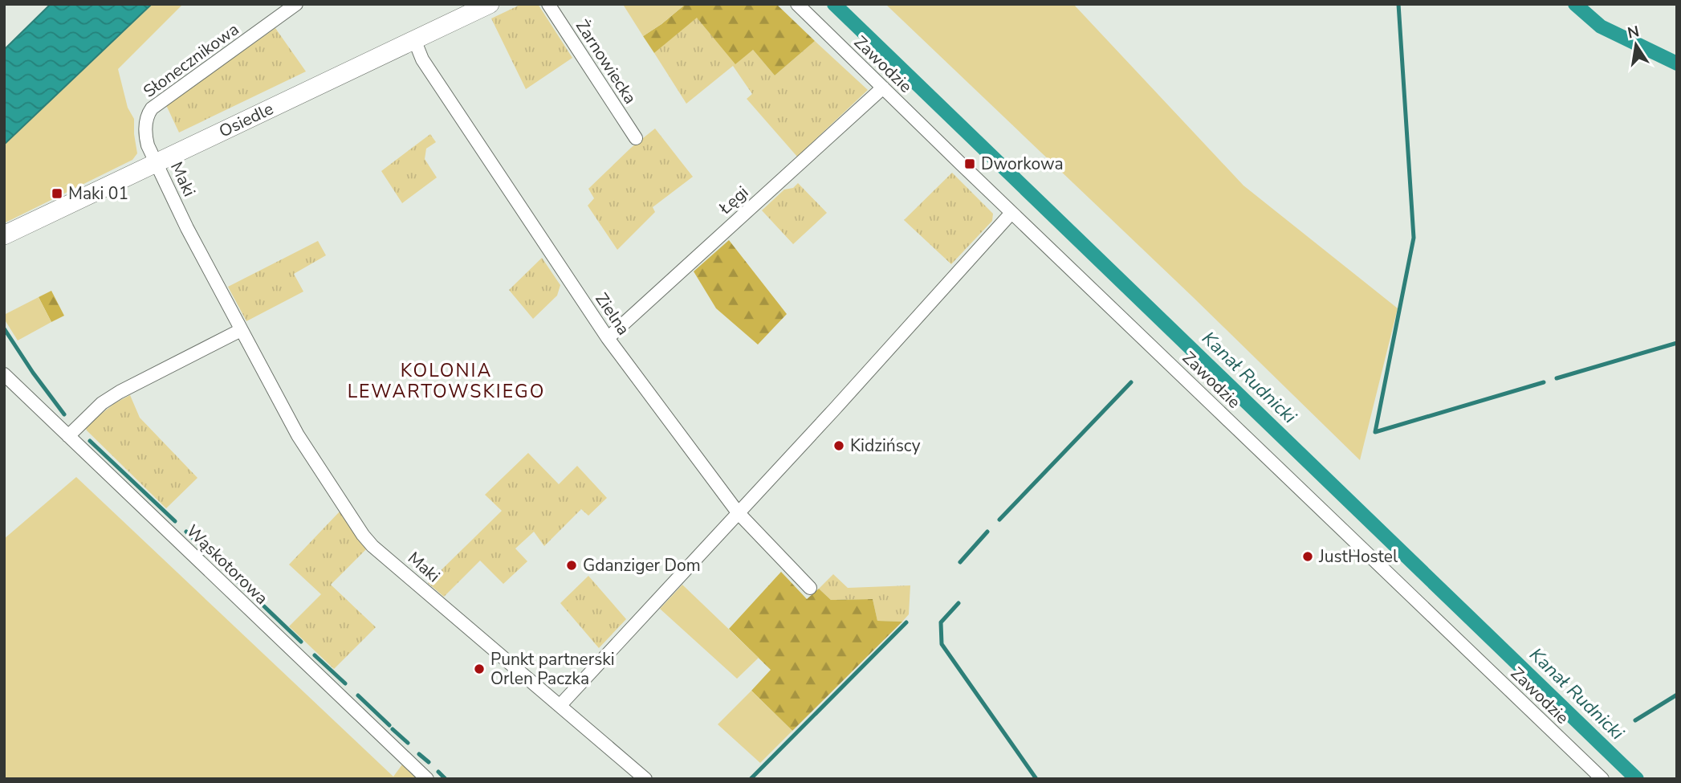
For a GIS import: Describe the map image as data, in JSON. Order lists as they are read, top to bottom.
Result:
{
  "streets": {
    "street": [
      "Słonecznikowa",
      "Żarnowiecka",
      "Zawodzie",
      "Osiedle",
      "Maki",
      "Łęgi",
      "Zielna",
      "Wąskotorowa"
    ]
  },
  "crossings": [
    ["Słonecznikowa", "Osiedle"],
    ["Słonecznikowa", "Maki"],
    ["Zawodzie", "Łęgi"],
    ["Osiedle", "Maki"],
    ["Osiedle", "Zielna"],
    ["Łęgi", "Zielna"]
  ],
  "districts": ["KOLONIA LEWARTOWSKIEGO"],
  "water": ["Kanał Rudnicki"],
  "places": {
    "transit": ["Dworkowa", "Maki 01"],
    "other": [
      "Kidzińscy",
      "JustHostel",
      "Gdanziger Dom",
      "Punkt partnerski Orlen Paczka"
    ]
  },
  "north": "top"
}
